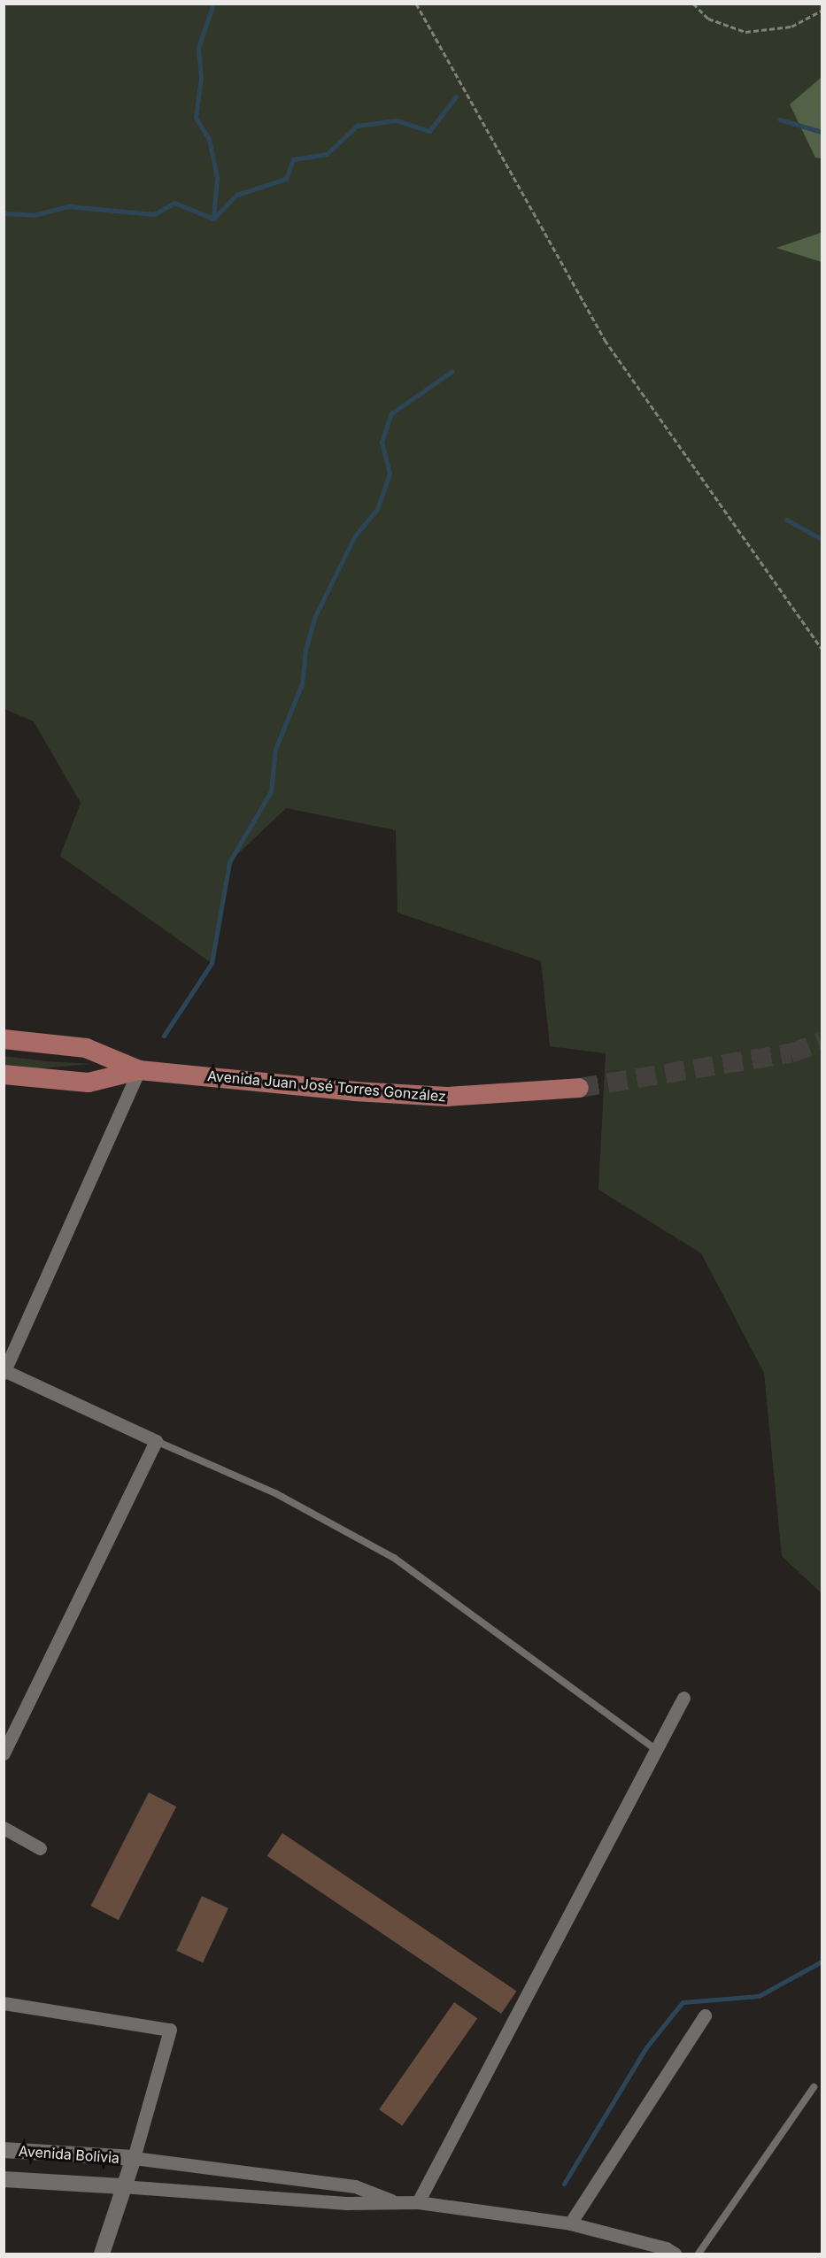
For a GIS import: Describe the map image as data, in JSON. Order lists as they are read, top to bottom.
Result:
{
  "streets": {
    "main road": ["Avenida Juan José Torres González"],
    "street": ["Avenida Bolivia"]
  }
}
